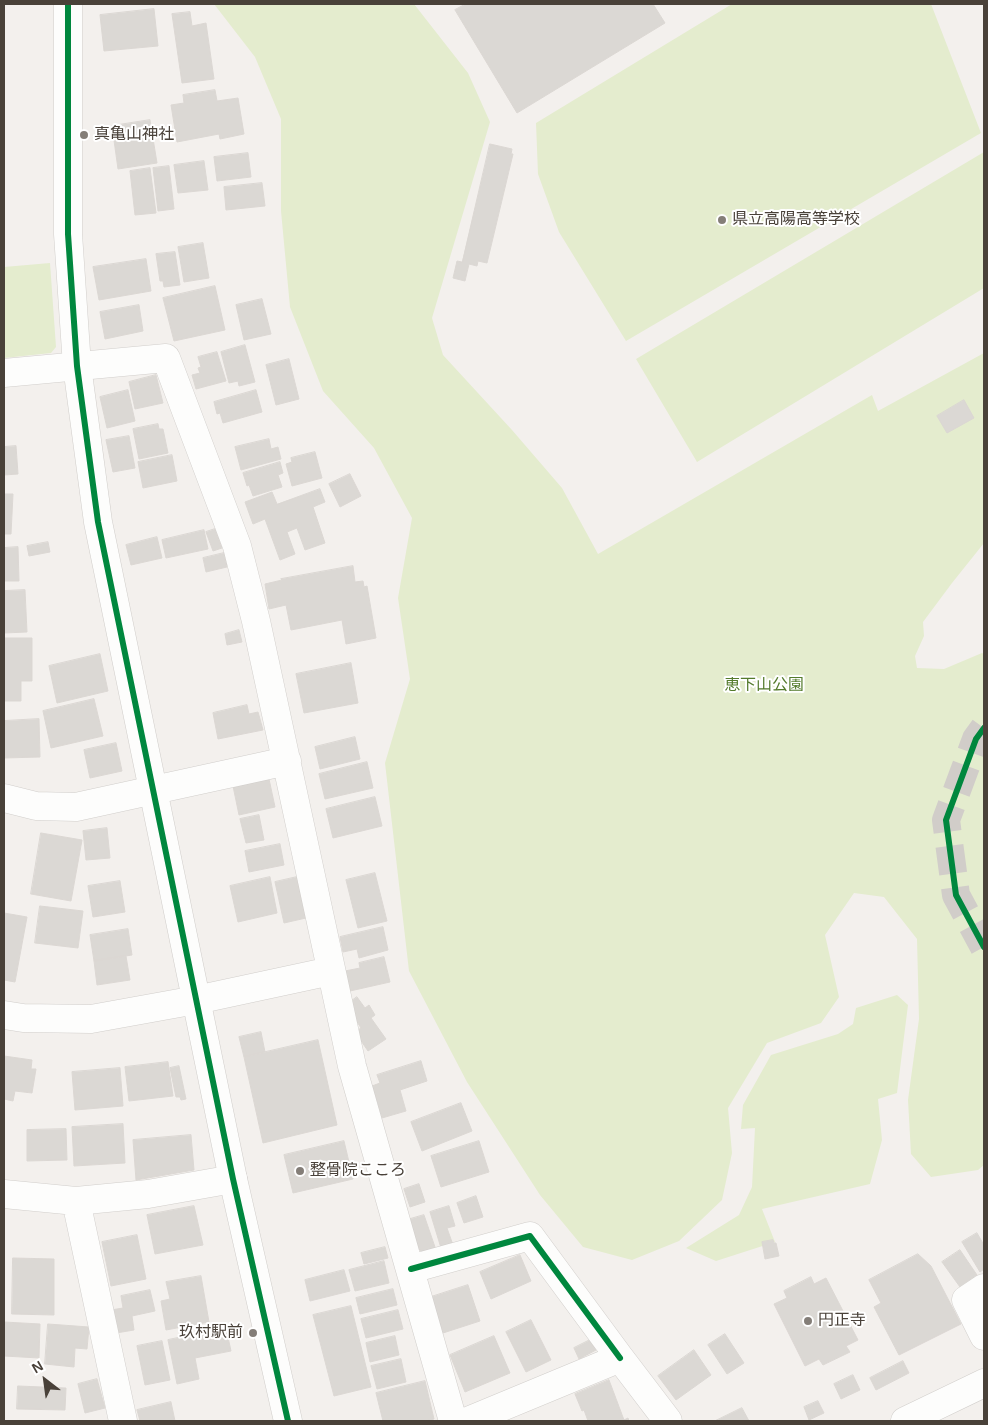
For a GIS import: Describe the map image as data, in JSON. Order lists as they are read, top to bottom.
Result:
{
  "parks": ["恵下山公園"],
  "places": [
    "真亀山神社",
    "県立高陽高等学校",
    "整骨院こころ",
    "円正寺",
    "玖村駅前"
  ],
  "north": "top left"
}
